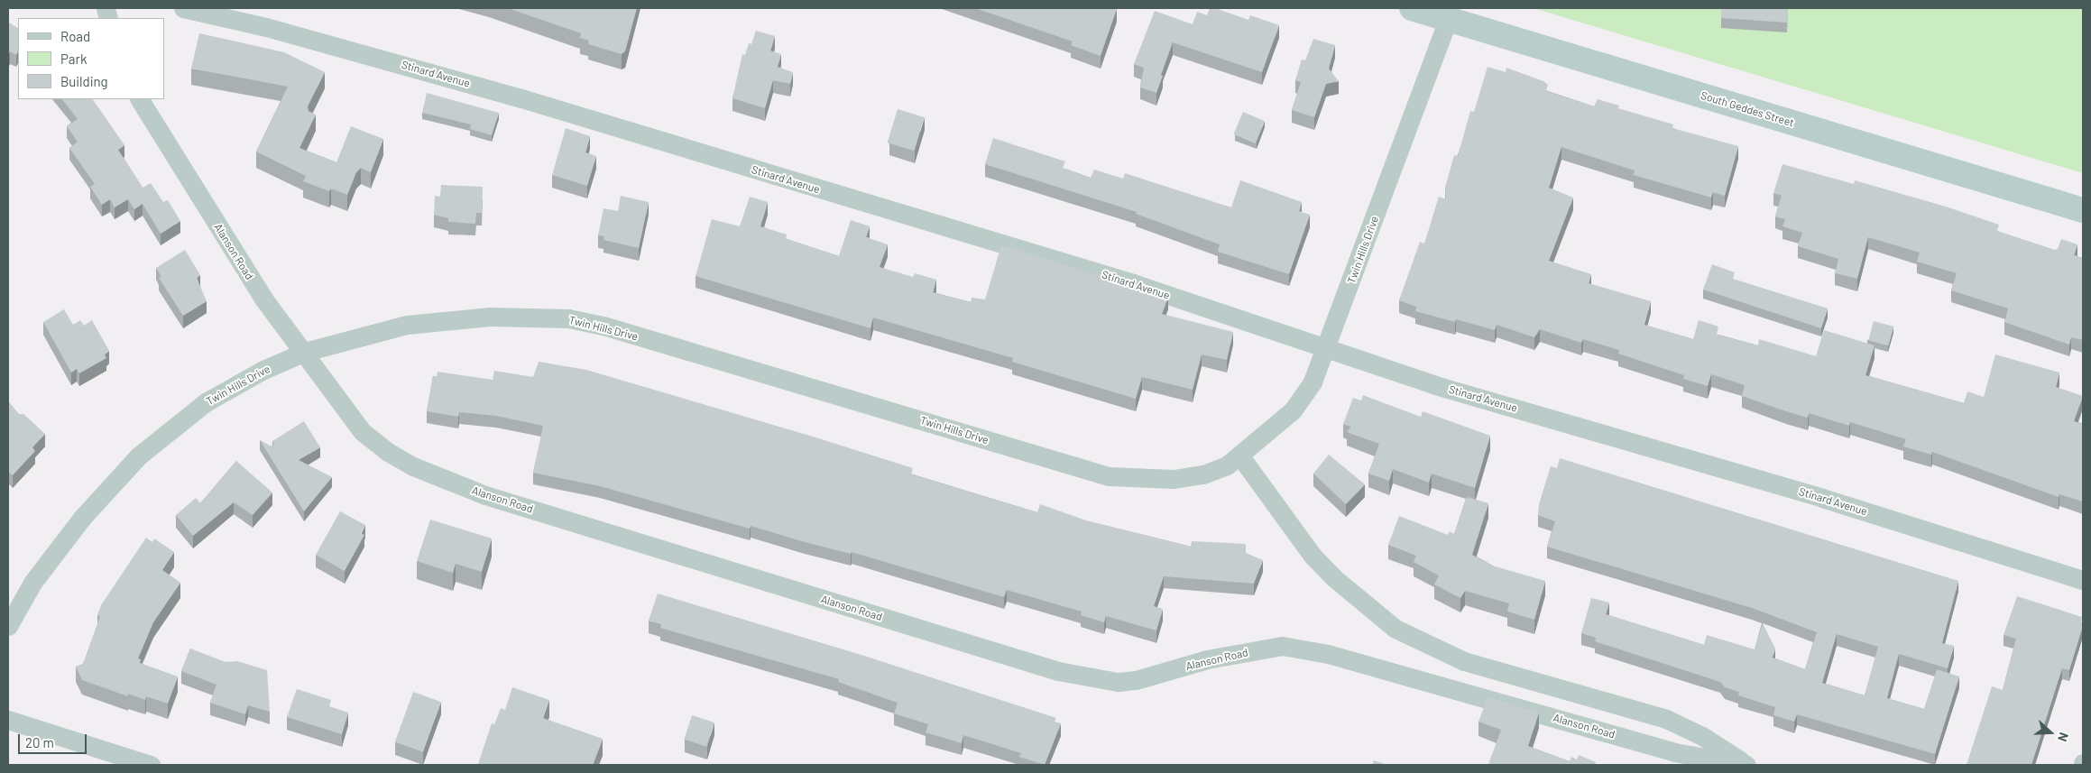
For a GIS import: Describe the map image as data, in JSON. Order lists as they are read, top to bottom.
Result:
{
  "streets": {
    "main road": ["South Geddes Street"],
    "street": ["Stinard Avenue", "Twin Hills Drive", "Alanson Road"]
  },
  "crossings": [
    ["Stinard Avenue", "Twin Hills Drive"],
    ["South Geddes Street", "Twin Hills Drive"],
    ["Twin Hills Drive", "Alanson Road"]
  ],
  "legend": ["Road", "Park", "Building"],
  "scale_bar": "20 m",
  "north": "right"
}
